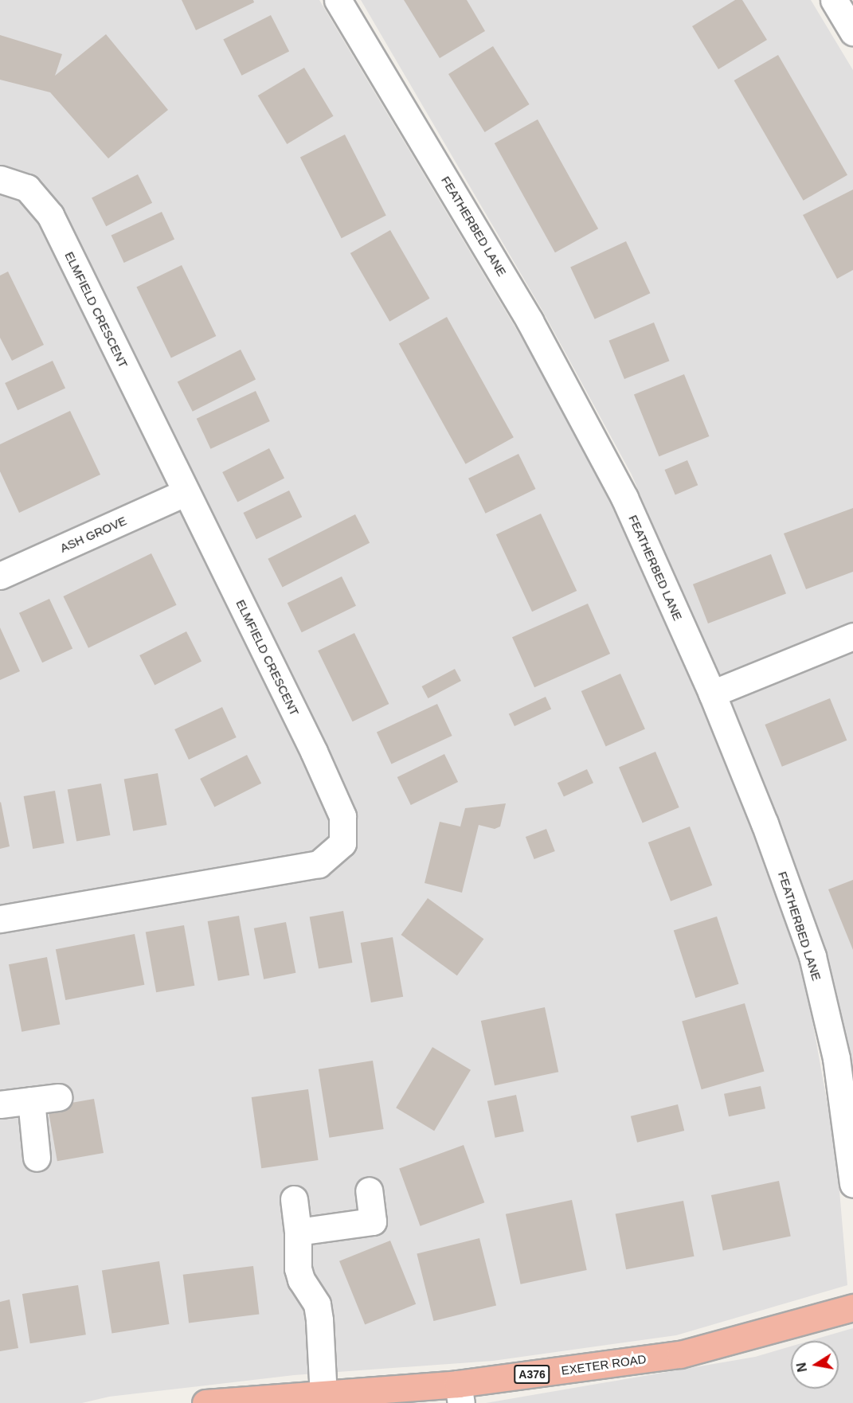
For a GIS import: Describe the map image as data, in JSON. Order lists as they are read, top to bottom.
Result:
{
  "streets": {
    "highway": ["EXETER ROAD", "A376"],
    "street": ["FEATHERBED LANE", "ELMFIELD CRESCENT", "ASH GROVE"]
  },
  "crossings": [
    ["ELMFIELD CRESCENT", "ASH GROVE"]
  ],
  "north": "left"
}
